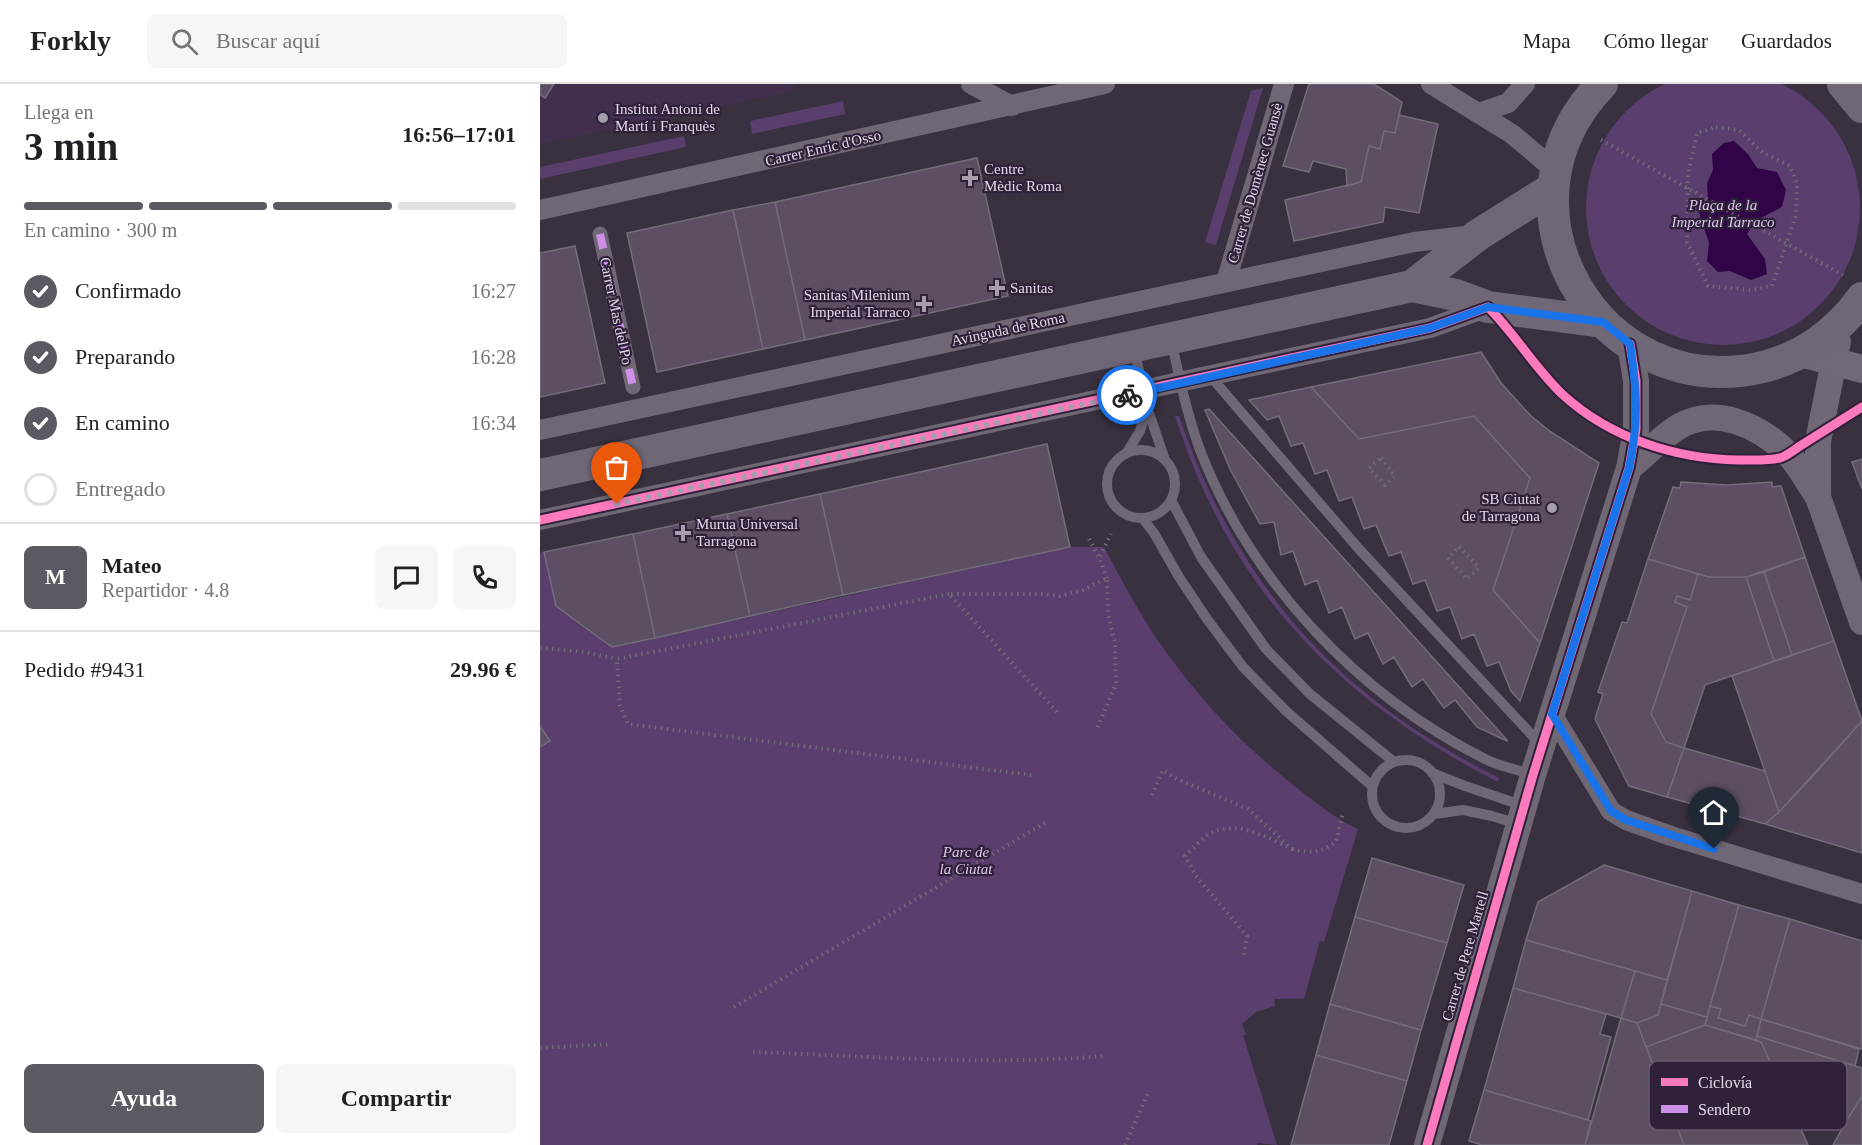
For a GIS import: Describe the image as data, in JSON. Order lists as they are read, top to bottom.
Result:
{
  "streets": {
    "main road": ["Avinguda de Roma"],
    "street": [
      "Carrer Enric d'Osso",
      "Carrer de Domènec Guansè",
      "Carrer Mas del Po",
      "Carrer de Pere Martell"
    ]
  },
  "crossings": [
    ["Carrer de Domènec Guansè", "Avinguda de Roma"]
  ],
  "parks": ["Plaça de la Imperial Tarraco", "Parc de la Ciutat"],
  "places": {
    "other": ["Institut Antoni de Martí i Franquès", "SB Ciutat de Tarragona"],
    "health": [
      "Centre Mèdic Roma",
      "Sanitas",
      "Sanitas Milenium Imperial Tarraco",
      "Murua Universal Tarragona"
    ]
  },
  "legend": ["Ciclovía", "Sendero"],
  "page": {
    "header": "Forkly",
    "search": "Buscar aquí",
    "nav": ["Mapa", "Cómo llegar", "Guardados"],
    "heading": ["3 min", "Llega en", "16:56–17:01"],
    "panel": [
      "Mateo",
      "Repartidor · 4.8",
      "Pedido #9431",
      "29.96 €"
    ],
    "bar": "En camino · 300 m",
    "list": [
      ["Confirmado", "16:27"],
      ["Preparando", "16:28"],
      ["En camino", "16:34"],
      "Entregado"
    ],
    "round": "M",
    "buttons": ["Ayuda", "Compartir"]
  }
}
